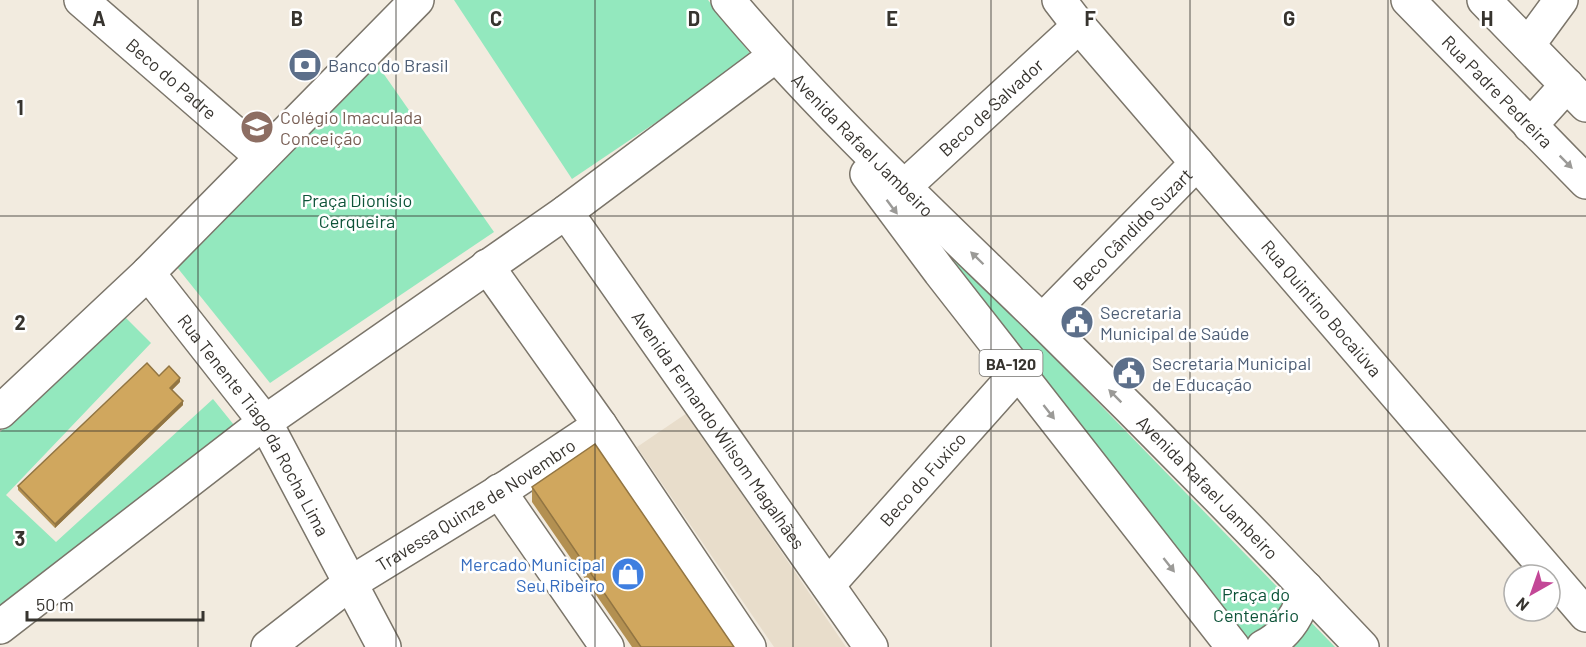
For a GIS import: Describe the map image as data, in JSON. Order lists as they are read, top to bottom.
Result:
{
  "streets": {
    "street": [
      "Beco do Padre",
      "Rua Padre Pedreira",
      "Beco de Salvador",
      "Avenida Rafael Jambeiro",
      "Beco Cândido Suzart",
      "Rua Quintino Bocaiúva",
      "BA-120",
      "Rua Tenente Tiago da Rocha Lima",
      "Avenida Fernando Wilsom Magalhães",
      "Beco do Fuxico",
      "Travessa Quinze de Novembro"
    ]
  },
  "crossings": [
    ["Beco de Salvador", "Avenida Rafael Jambeiro"],
    ["Beco de Salvador", "Rua Quintino Bocaiúva"],
    ["Avenida Rafael Jambeiro", "Beco Cândido Suzart"],
    ["Avenida Rafael Jambeiro", "BA-120"],
    ["Avenida Rafael Jambeiro", "Beco do Fuxico"],
    ["Beco Cândido Suzart", "Rua Quintino Bocaiúva"],
    ["Rua Tenente Tiago da Rocha Lima", "Travessa Quinze de Novembro"],
    ["Avenida Fernando Wilsom Magalhães", "Beco do Fuxico"]
  ],
  "parks": ["Praça Dionísio Cerqueira", "Praça do Centenário"],
  "places": {
    "bank": ["Banco do Brasil"],
    "school or university": ["Colégio Imaculada Conceição"],
    "public building": ["Secretaria Municipal de Saúde", "Secretaria Municipal de Educação"],
    "shop": ["Mercado Municipal Seu Ribeiro"]
  },
  "scale_bar": "50 m",
  "north": "bottom left",
  "grid": {
    "columns": [
      "A",
      "B",
      "C",
      "D",
      "E",
      "F",
      "G",
      "H"
    ],
    "rows": ["1", "2", "3"]
  }
}
